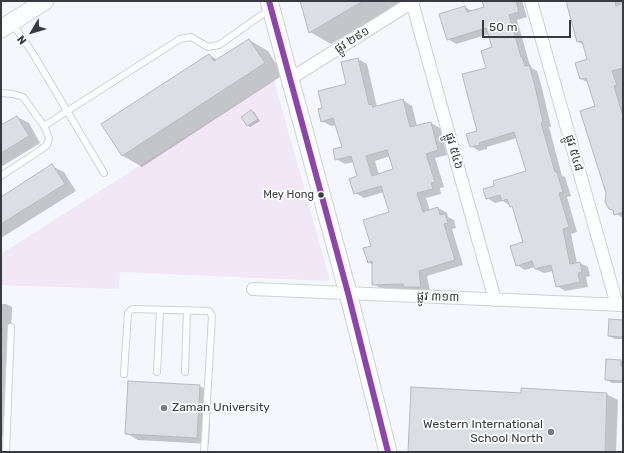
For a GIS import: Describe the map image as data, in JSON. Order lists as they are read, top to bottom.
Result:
{
  "streets": {
    "street": [
      "ផ្លូវ ២៩១",
      "ផ្លូវ ៥៤៦",
      "ផ្លូវ ៥៤៨",
      "ផ្លូវ ៣១៣"
    ]
  },
  "crossings": [
    ["ផ្លូវ ២៩១", "ផ្លូវ ៥៤៦"],
    ["ផ្លូវ ៥៤៦", "ផ្លូវ ៣១៣"],
    ["ផ្លូវ ៥៤៨", "ផ្លូវ ៣១៣"]
  ],
  "places": ["Mey Hong", "Zaman University", "Western International School North"],
  "scale_bar": "50 m",
  "north": "bottom left"
}
